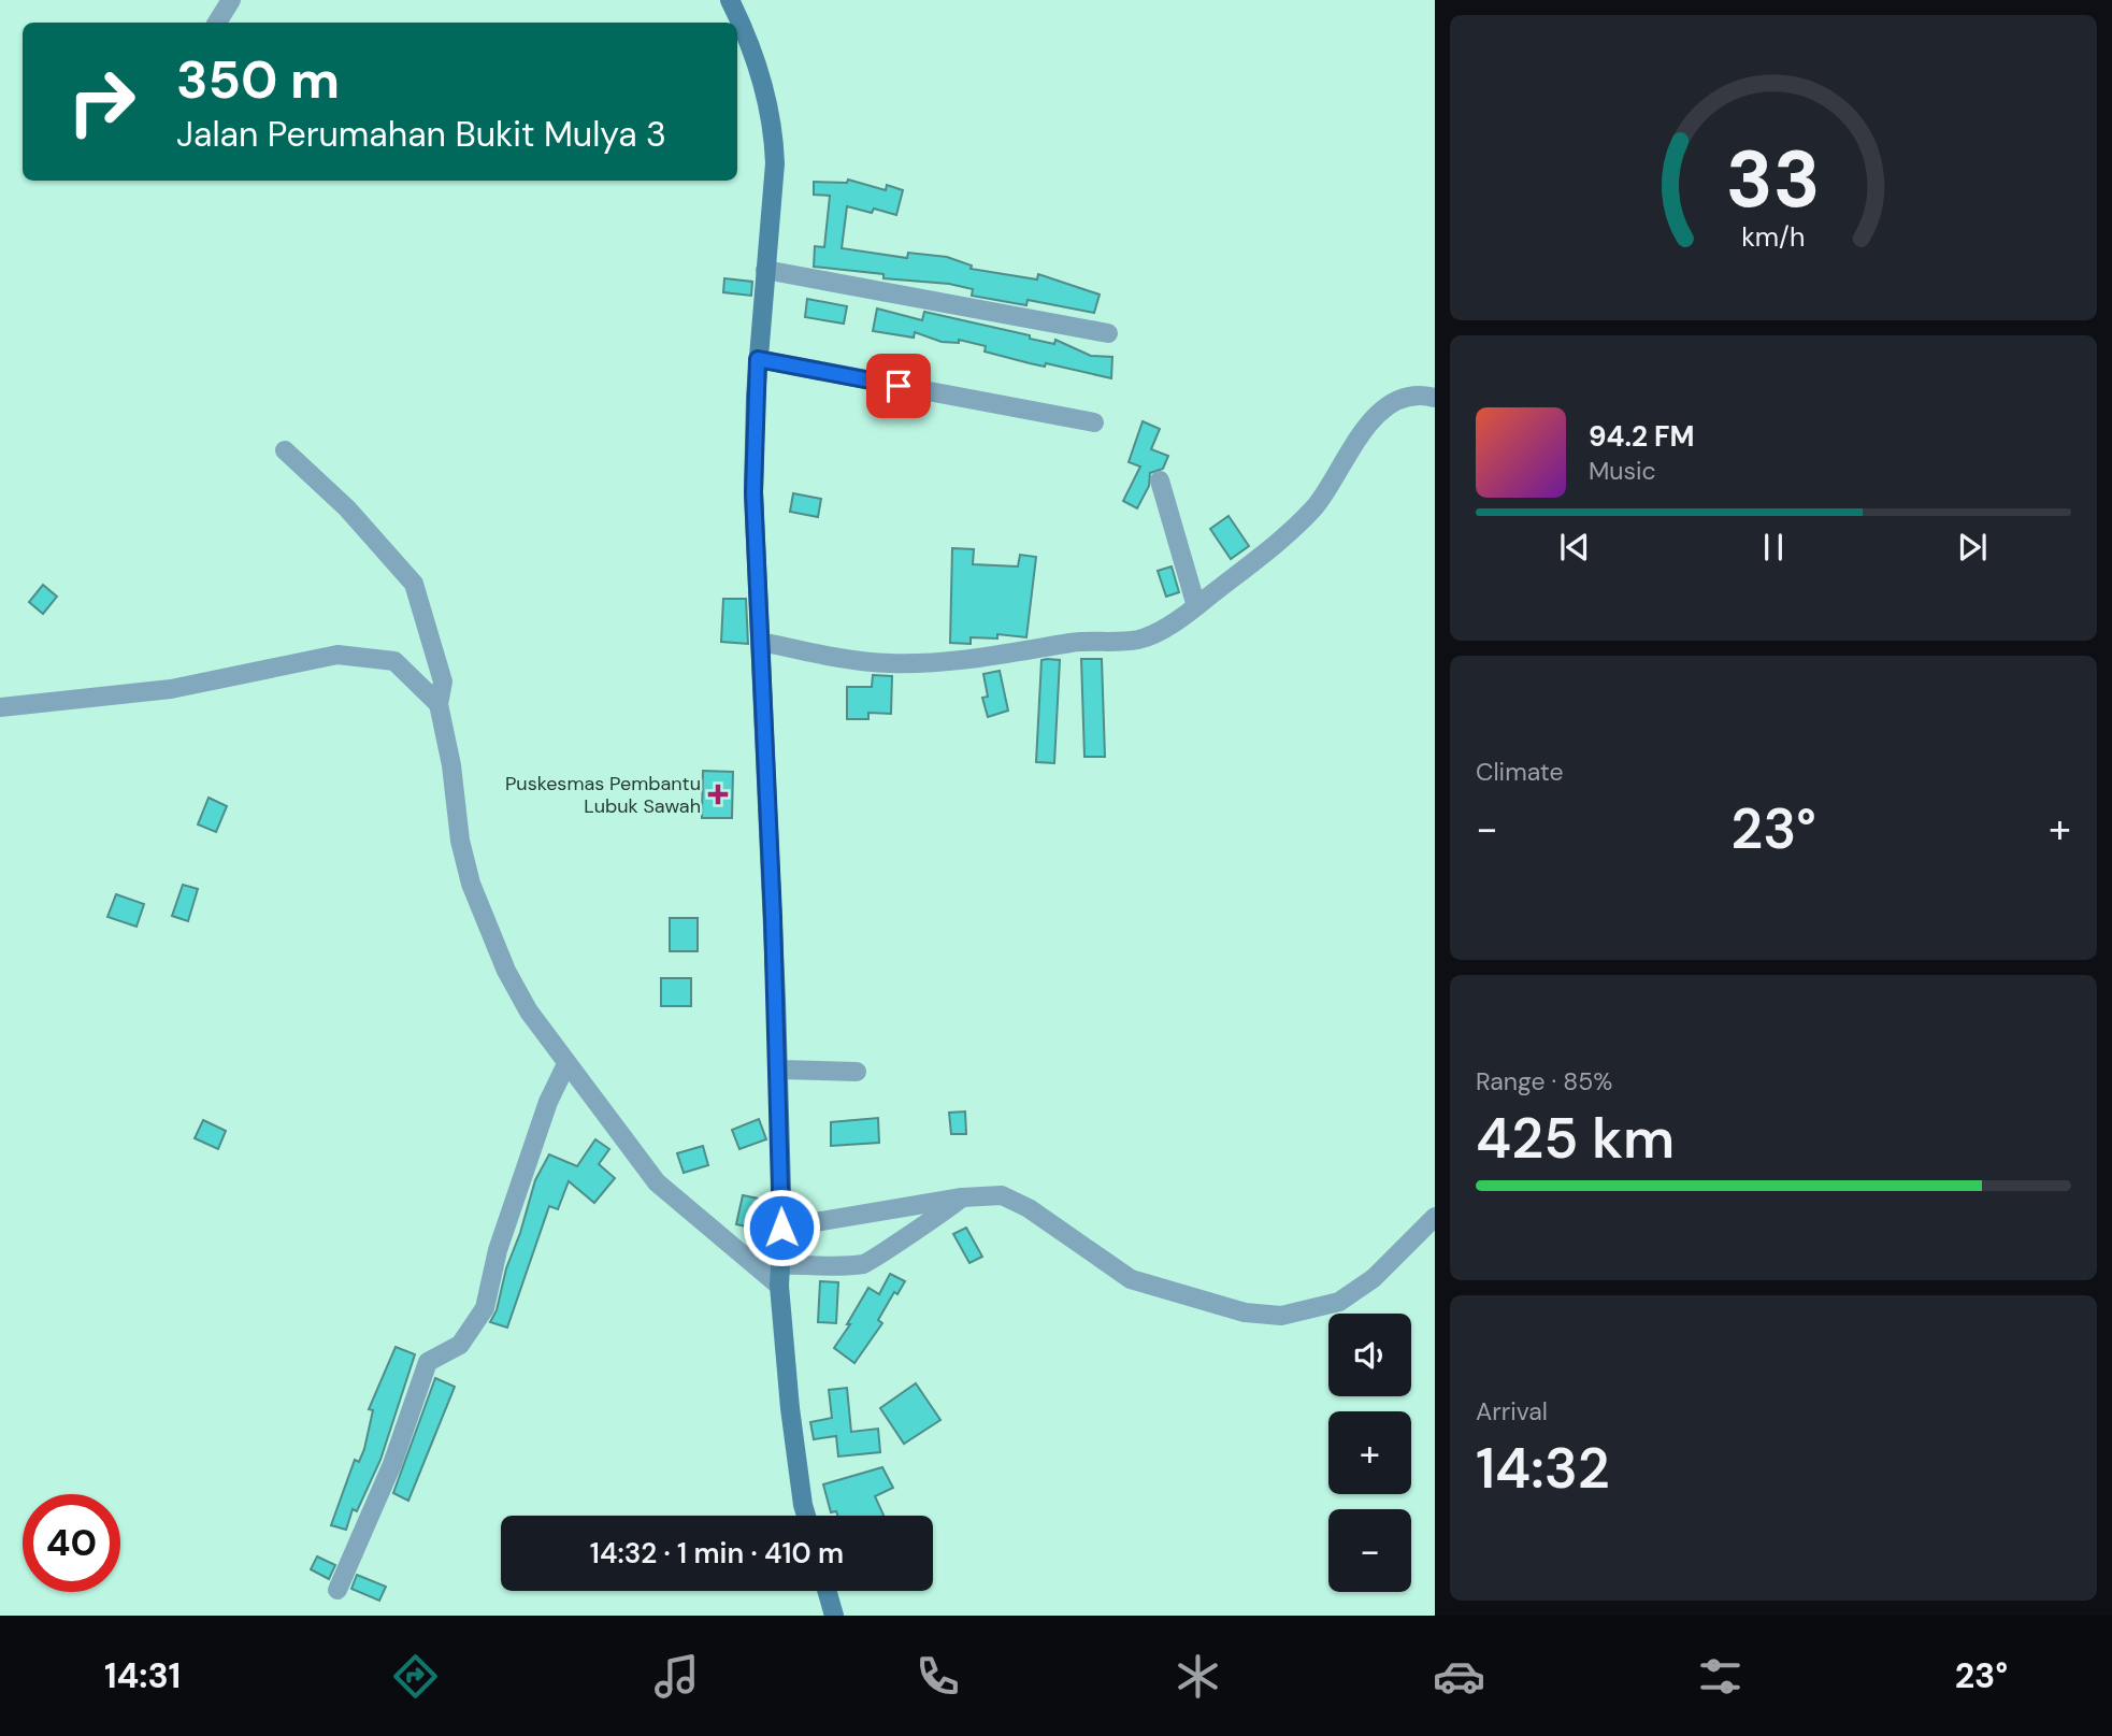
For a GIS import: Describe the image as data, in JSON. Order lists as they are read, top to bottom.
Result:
{
  "places": {
    "health": ["Puskesmas Pembantu Lubuk Sawah"]
  },
  "page": {
    "turn": ["350 m", "Jalan Perumahan Bukit Mulya 3"],
    "song": ["94.2 FM", "Music"],
    "tile": [
      "Climate",
      ["Range · 85%", "425 km"],
      ["Arrival", "14:32"]
    ],
    "heat": ["−", "23°", "+"],
    "map_buttons": ["+", "−"],
    "limit": "40",
    "trip": "14:32 · 1 min · 410 m",
    "tabs": ["14:31", "23°"],
    "gauge": ["33", "km/h"]
  }
}
